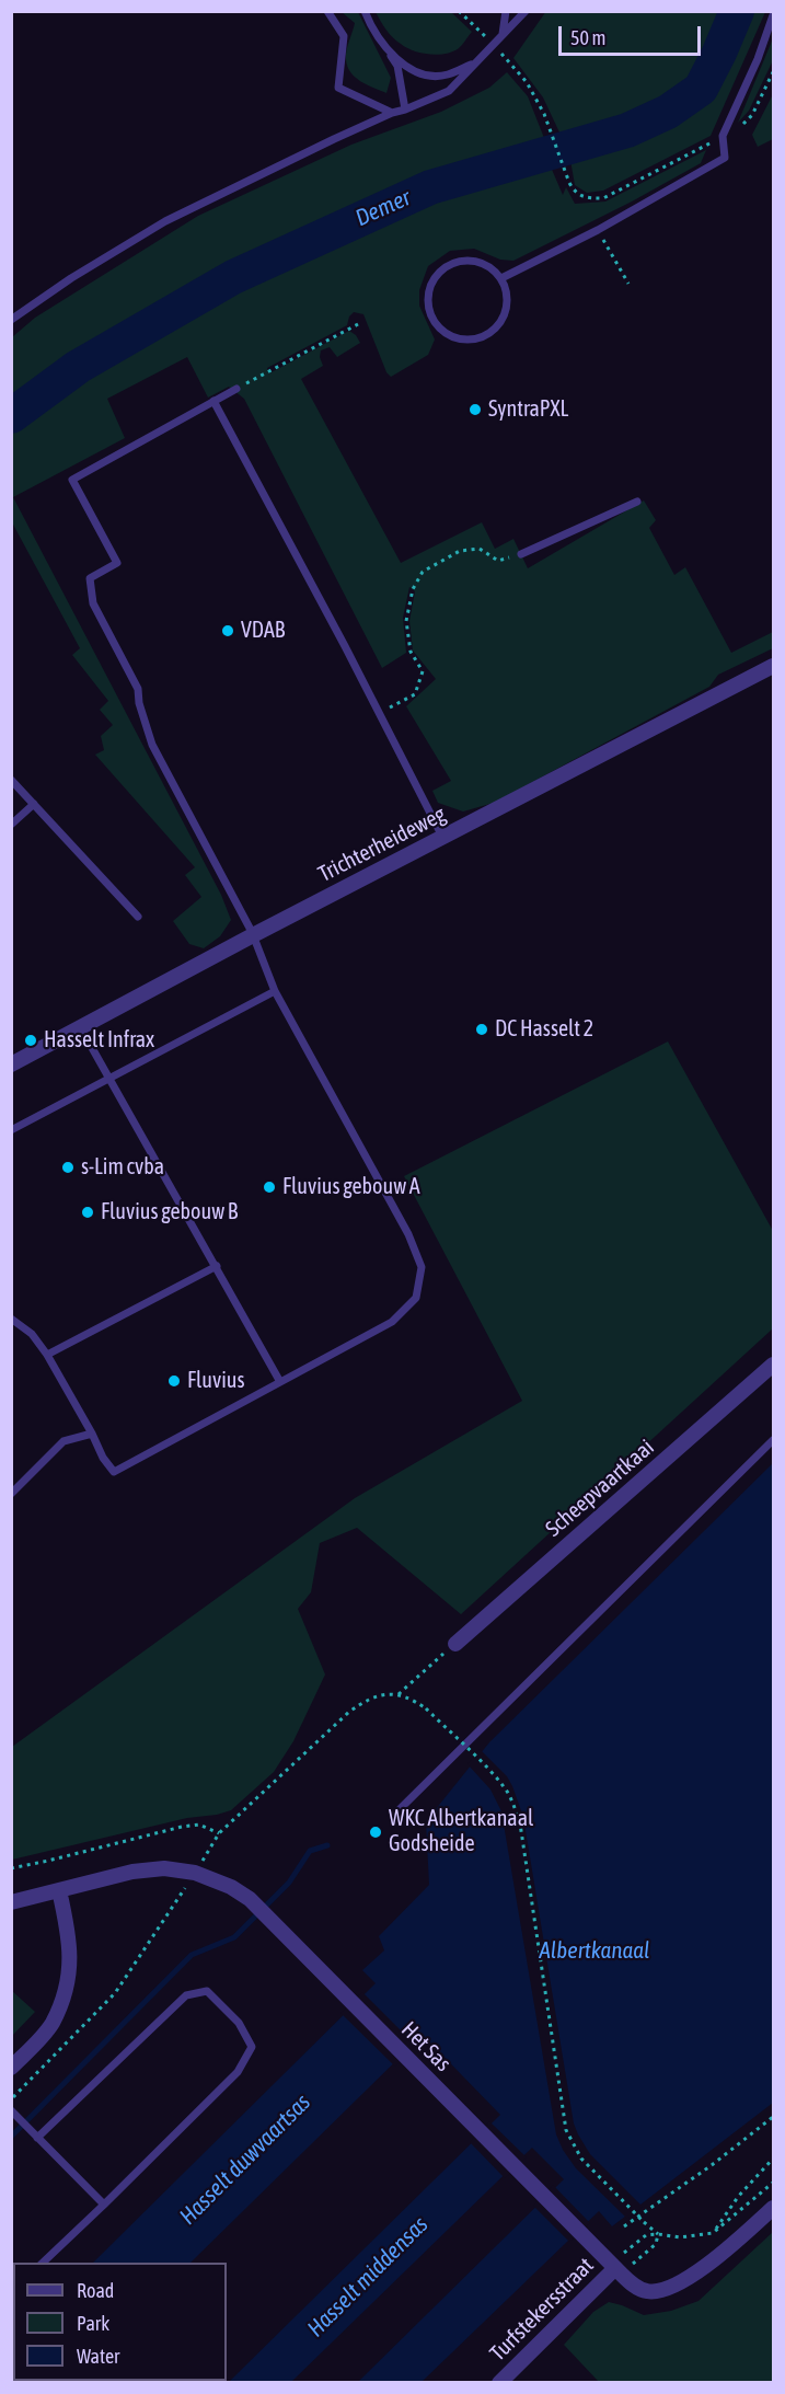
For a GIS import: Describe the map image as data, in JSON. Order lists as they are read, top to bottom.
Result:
{
  "streets": {
    "street": [
      "Trichterheideweg",
      "Scheepvaartkaai",
      "Het Sas",
      "Turfstekersstraat"
    ]
  },
  "crossings": [
    ["Het Sas", "Turfstekersstraat"]
  ],
  "water": [
    "Demer",
    "Albertkanaal",
    "Hasselt duwvaartsas",
    "Hasselt middensas"
  ],
  "places": [
    "SyntraPXL",
    "VDAB",
    "DC Hasselt 2",
    "Hasselt Infrax",
    "s-Lim cvba",
    "Fluvius gebouw A",
    "Fluvius gebouw B",
    "Fluvius",
    "WKC Albertkanaal Godsheide"
  ],
  "legend": ["Road", "Park", "Water"],
  "scale_bar": "50 m"
}
